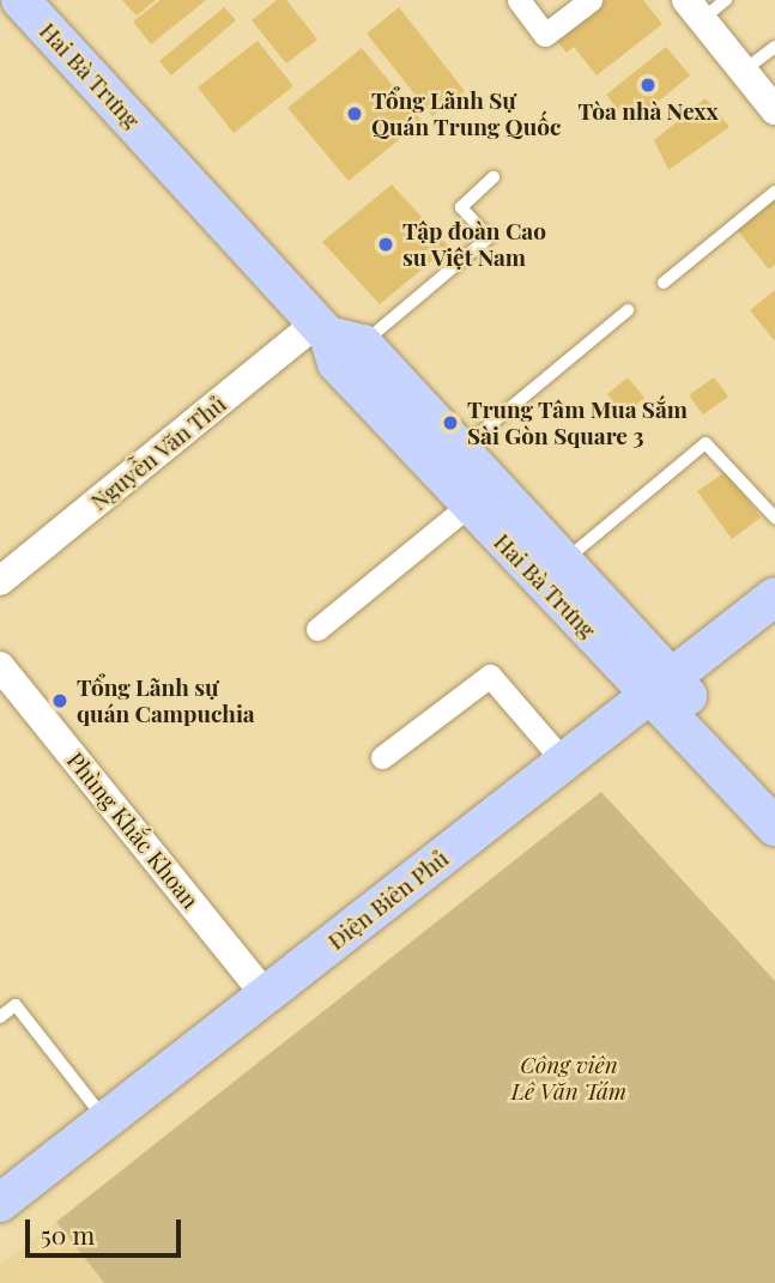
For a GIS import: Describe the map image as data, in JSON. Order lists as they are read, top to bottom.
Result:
{
  "streets": {
    "main road": ["Hai Bà Trưng", "Điện Biên Phủ"],
    "street": ["Nguyễn Văn Thủ", "Phùng Khắc Khoan"]
  },
  "crossings": [
    ["Hai Bà Trưng", "Nguyễn Văn Thủ"],
    ["Hai Bà Trưng", "Điện Biên Phủ"],
    ["Phùng Khắc Khoan", "Điện Biên Phủ"]
  ],
  "parks": ["Công viên Lê Văn Tám"],
  "places": [
    "Tòa nhà Nexx",
    "Tổng Lãnh Sự Quán Trung Quốc",
    "Tập đoàn Cao su Việt Nam",
    "Trung Tâm Mua Sắm Sài Gòn Square 3",
    "Tổng Lãnh sự quán Campuchia"
  ],
  "scale_bar": "50 m"
}
